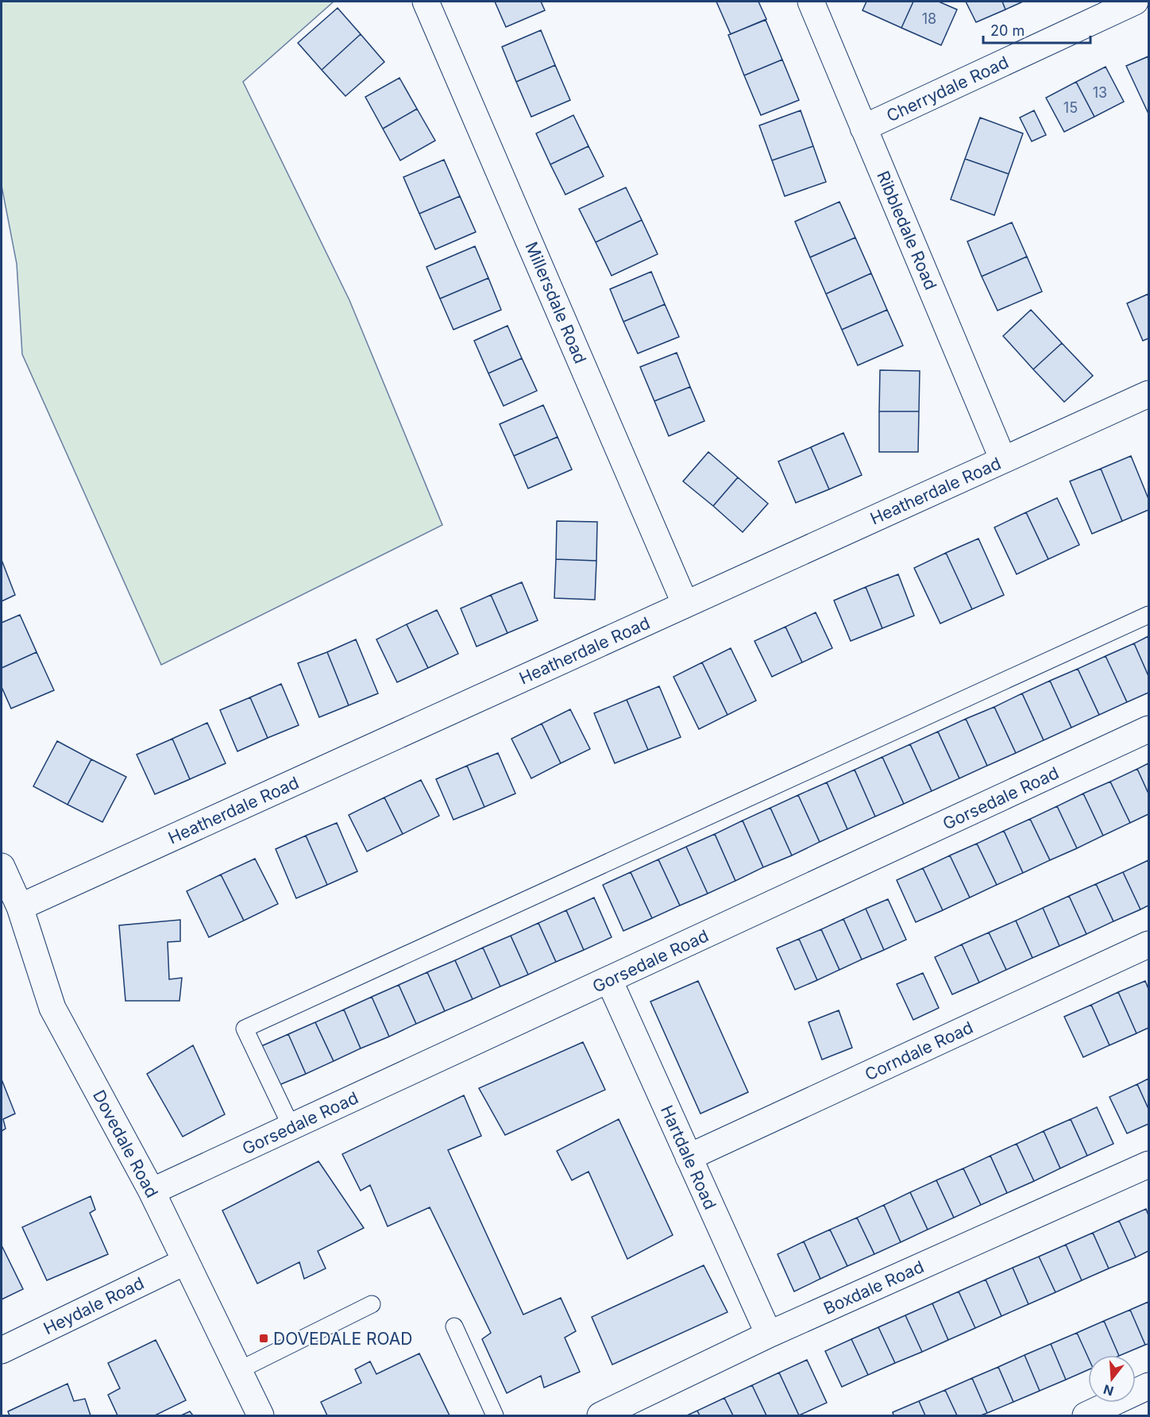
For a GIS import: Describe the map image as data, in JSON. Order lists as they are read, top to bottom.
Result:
{
  "streets": {
    "street": [
      "Cherrydale Road",
      "Ribbledale Road",
      "Millersdale Road",
      "Heatherdale Road",
      "Gorsedale Road",
      "Corndale Road",
      "Dovedale Road",
      "Hartdale Road",
      "Boxdale Road",
      "Heydale Road"
    ]
  },
  "crossings": [
    ["Cherrydale Road", "Ribbledale Road"],
    ["Ribbledale Road", "Heatherdale Road"],
    ["Millersdale Road", "Heatherdale Road"],
    ["Heatherdale Road", "Dovedale Road"],
    ["Gorsedale Road", "Dovedale Road"],
    ["Gorsedale Road", "Hartdale Road"],
    ["Corndale Road", "Hartdale Road"],
    ["Dovedale Road", "Heydale Road"],
    ["Hartdale Road", "Boxdale Road"]
  ],
  "places": {
    "transit": ["DOVEDALE ROAD"]
  },
  "house_numbers": ["18", "13", "15"],
  "scale_bar": "20 m",
  "north": "bottom"
}
